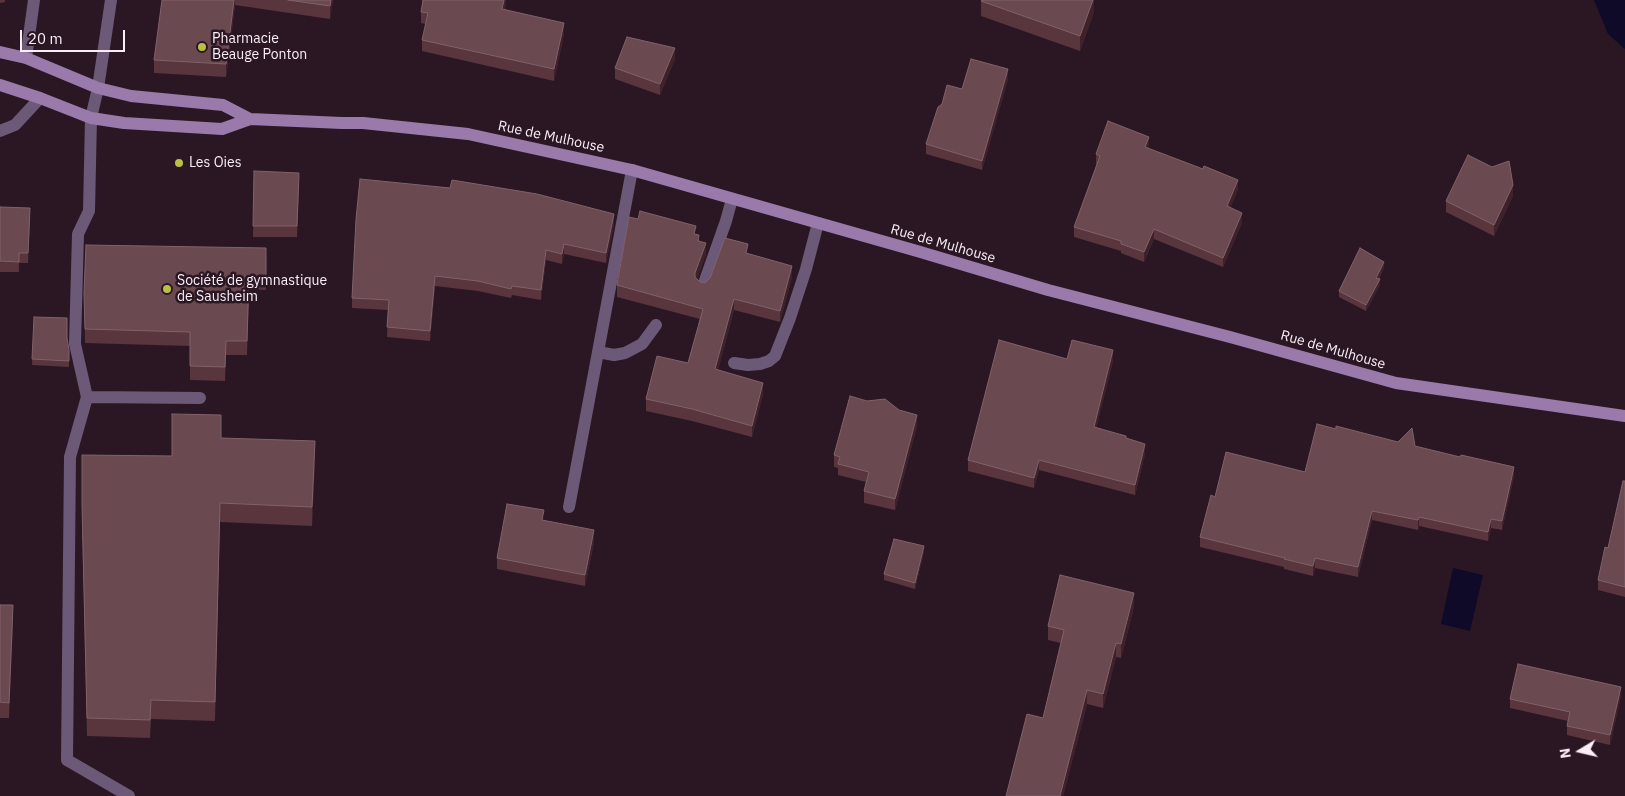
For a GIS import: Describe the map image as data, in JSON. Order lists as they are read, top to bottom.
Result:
{
  "streets": {
    "main road": ["Rue de Mulhouse"]
  },
  "places": ["Pharmacie Beauge Ponton", "Les Oies", "Société de gymnastique de Sausheim"],
  "scale_bar": "20 m",
  "north": "left"
}
